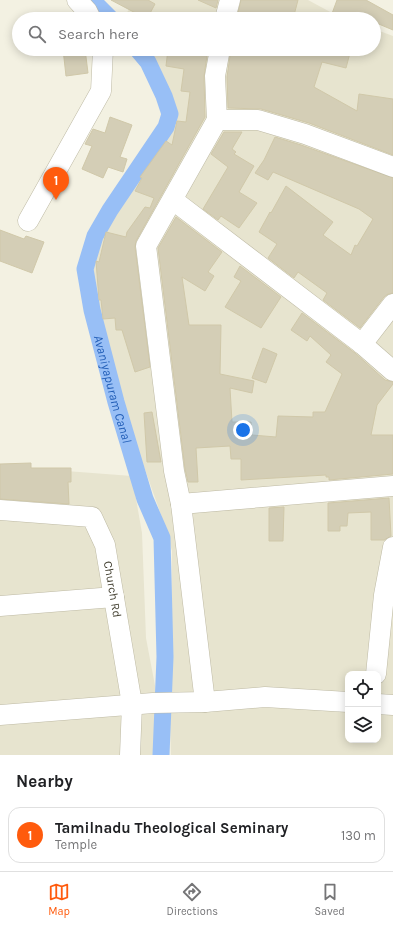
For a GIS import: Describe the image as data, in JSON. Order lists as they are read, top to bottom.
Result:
{
  "streets": {
    "street": ["Church Rd"]
  },
  "water": ["Avaniyapuram Canal"],
  "page": {
    "search": "Search here",
    "pins": "1",
    "heading": "Nearby",
    "list": [
      {
        "mark": "1",
        "name": "Tamilnadu Theological Seminary",
        "note": "Temple",
        "value": "130 m"
      }
    ],
    "nav": ["Map", "Directions", "Saved"]
  }
}
